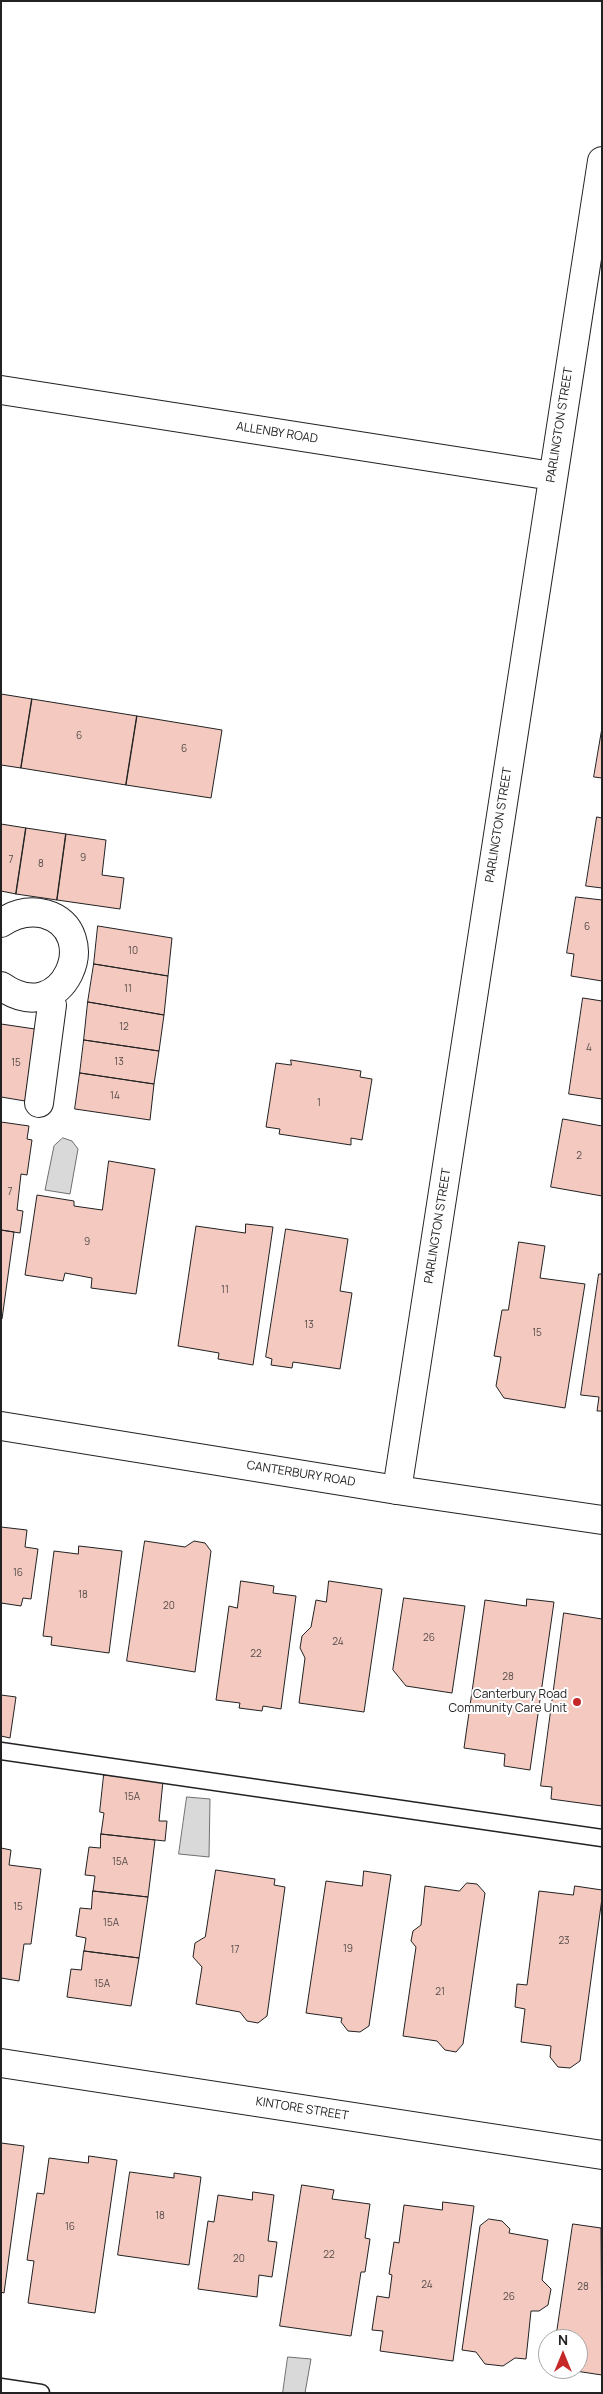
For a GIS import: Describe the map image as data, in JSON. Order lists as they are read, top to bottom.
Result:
{
  "streets": {
    "street": [
      "PARLINGTON STREET",
      "ALLENBY ROAD",
      "CANTERBURY ROAD",
      "KINTORE STREET"
    ]
  },
  "crossings": [
    ["PARLINGTON STREET", "ALLENBY ROAD"],
    ["PARLINGTON STREET", "CANTERBURY ROAD"]
  ],
  "places": ["Canterbury Road Community Care Unit"],
  "house_numbers": [
    "6",
    "6",
    "9",
    "7",
    "8",
    "6",
    "10",
    "11",
    "12",
    "4",
    "13",
    "15",
    "14",
    "1",
    "2",
    "7",
    "9",
    "11",
    "13",
    "15",
    "16",
    "18",
    "20",
    "26",
    "24",
    "22",
    "28",
    "15A",
    "15A",
    "15",
    "15A",
    "23",
    "19",
    "17",
    "15A",
    "21",
    "18",
    "16",
    "22",
    "20",
    "24",
    "28",
    "26"
  ],
  "north": "top"
}
